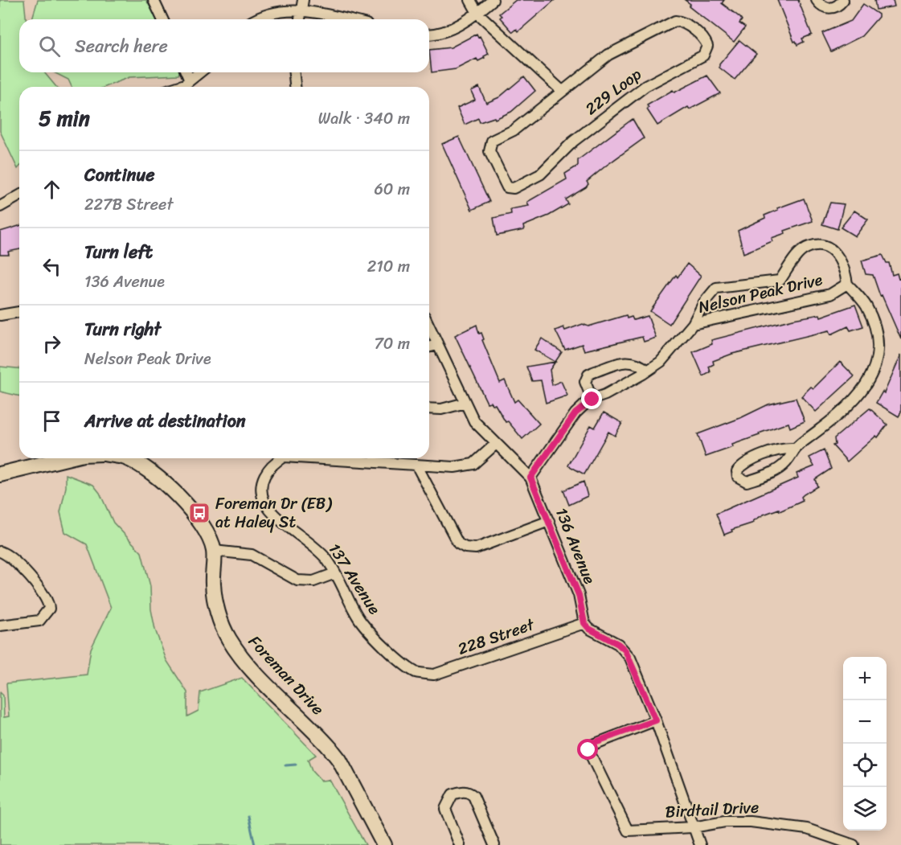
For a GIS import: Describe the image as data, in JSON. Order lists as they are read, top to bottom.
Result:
{
  "streets": {
    "street": [
      "229 Loop",
      "Nelson Peak Drive",
      "136 Avenue",
      "137 Avenue",
      "228 Street",
      "Foreman Drive",
      "Birdtail Drive"
    ]
  },
  "crossings": [
    ["Nelson Peak Drive", "136 Avenue"],
    ["136 Avenue", "228 Street"],
    ["137 Avenue", "228 Street"]
  ],
  "places": {
    "bus stop": ["Foreman Dr (EB) at Haley St"]
  },
  "page": {
    "search": "Search here",
    "heading": ["5 min", "Walk · 340 m"],
    "list": [
      ["Continue", "227B Street", "60 m"],
      ["Turn left", "136 Avenue", "210 m"],
      ["Turn right", "Nelson Peak Drive", "70 m"],
      "Arrive at destination"
    ],
    "map_buttons": ["+", "−"]
  }
}
